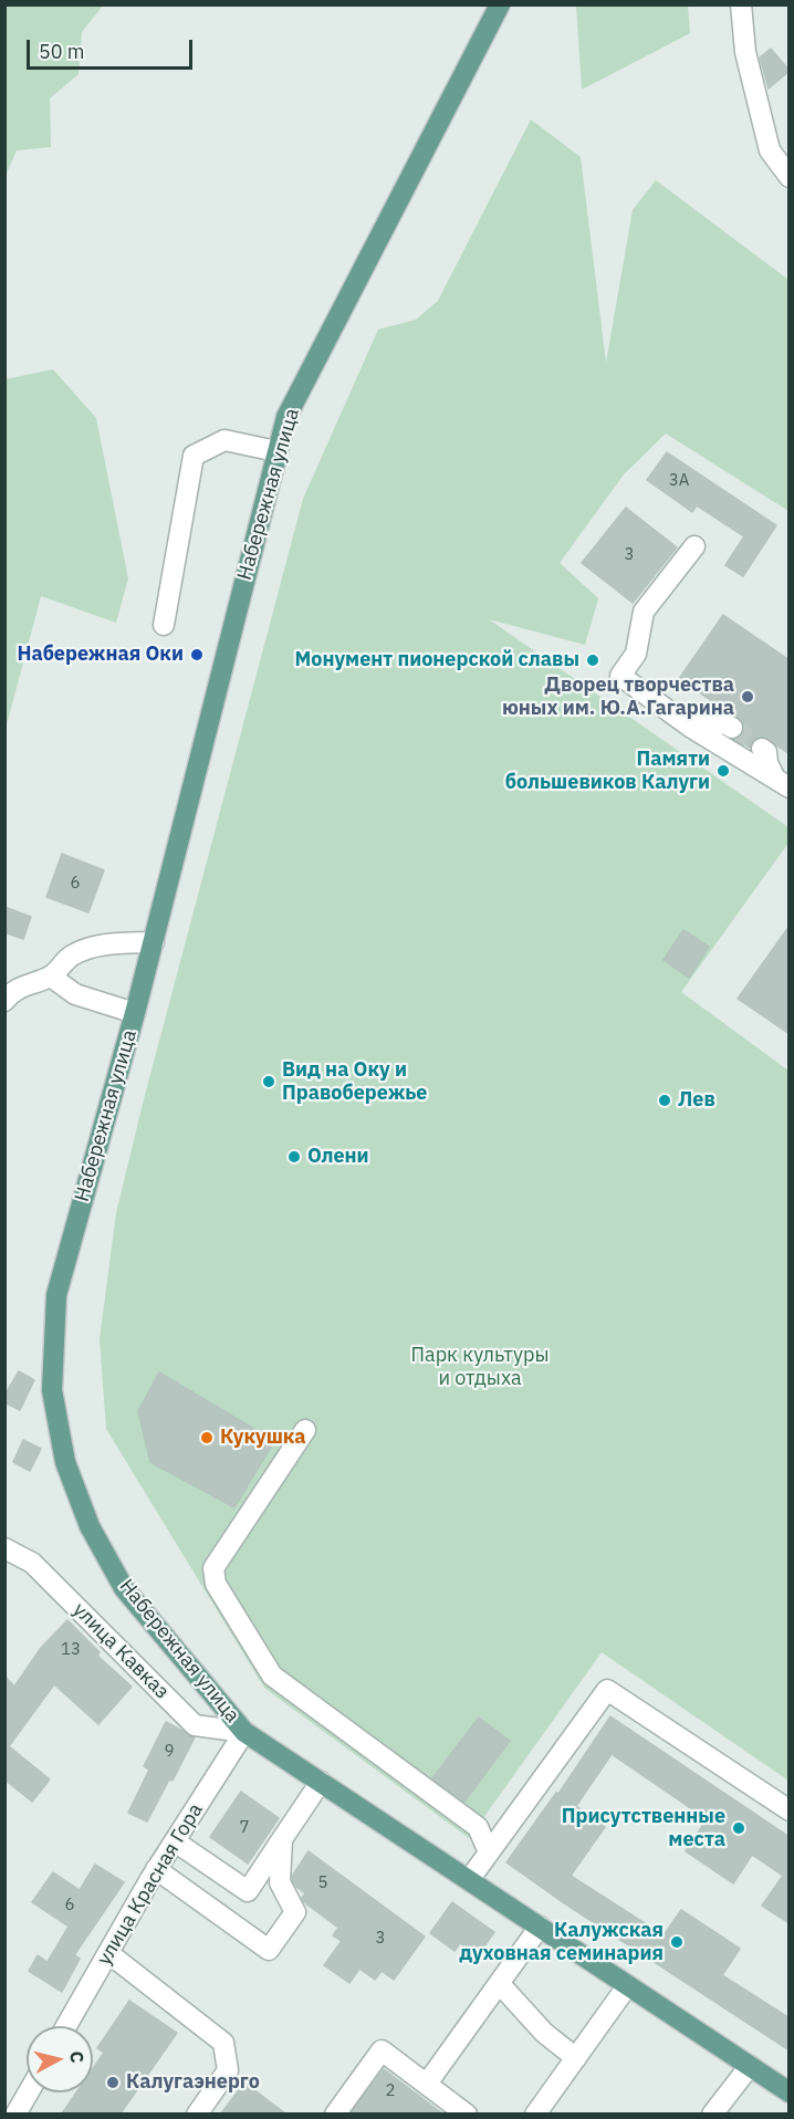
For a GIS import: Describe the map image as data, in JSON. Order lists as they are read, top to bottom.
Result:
{
  "streets": {
    "main road": ["Набережная улица"],
    "street": ["улица Кавказ", "улица Красная Гора"]
  },
  "crossings": [
    ["Набережная улица", "улица Кавказ"],
    ["Набережная улица", "улица Красная Гора"],
    ["улица Кавказ", "улица Красная Гора"]
  ],
  "parks": ["Парк культуры и отдыха"],
  "places": [
    "Набережная Оки",
    "Монумент пионерской славы",
    "Дворец творчества юных им. Ю.А.Гагарина",
    "Памяти большевиков Калуги",
    "Вид на Оку и Правобережье",
    "Лев",
    "Олени",
    "Кукушка",
    "Присутственные места",
    "Калужская духовная семинария",
    "Калугаэнерго"
  ],
  "house_numbers": [
    "3А",
    "3",
    "6",
    "13",
    "9",
    "7",
    "5",
    "6",
    "3",
    "2"
  ],
  "scale_bar": "50 m",
  "north": "right"
}
